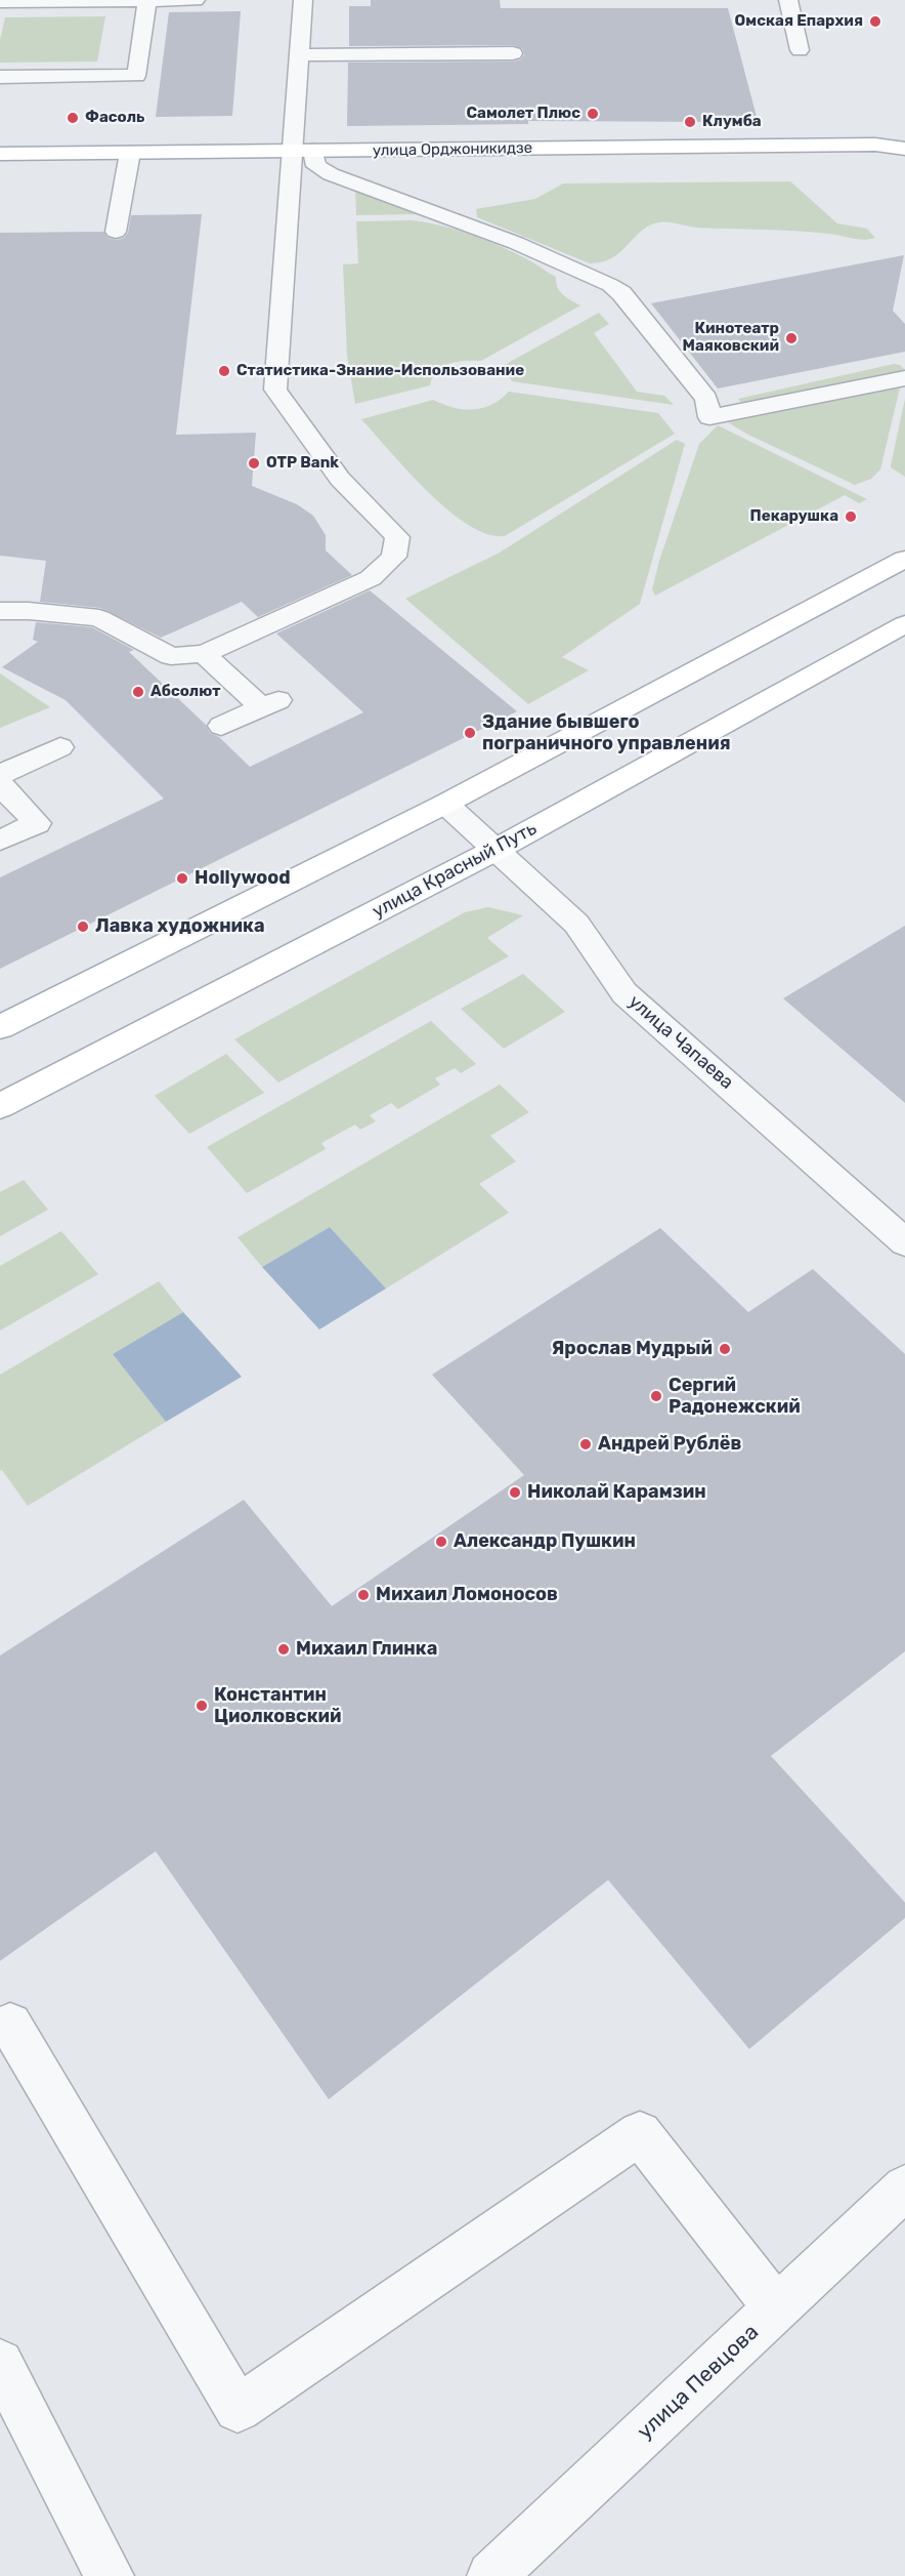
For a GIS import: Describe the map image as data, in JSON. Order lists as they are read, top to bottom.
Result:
{
  "streets": {
    "main road": ["улица Орджоникидзе", "улица Красный Путь"],
    "street": ["улица Чапаева", "улица Певцова"]
  },
  "crossings": [
    ["улица Красный Путь", "улица Чапаева"]
  ],
  "places": [
    "Омская Епархия",
    "Самолет Плюс",
    "Фасоль",
    "Клумба",
    "Кинотеатр Маяковский",
    "Статистика-Знание-Использование",
    "OTP Bank",
    "Пекарушка",
    "Абсолют",
    "Здание бывшего пограничного управления",
    "Hollywood",
    "Лавка художника",
    "Ярослав Мудрый",
    "Сергий Радонежский",
    "Андрей Рублёв",
    "Николай Карамзин",
    "Александр Пушкин",
    "Михаил Ломоносов",
    "Михаил Глинка",
    "Константин Циолковский"
  ]
}
